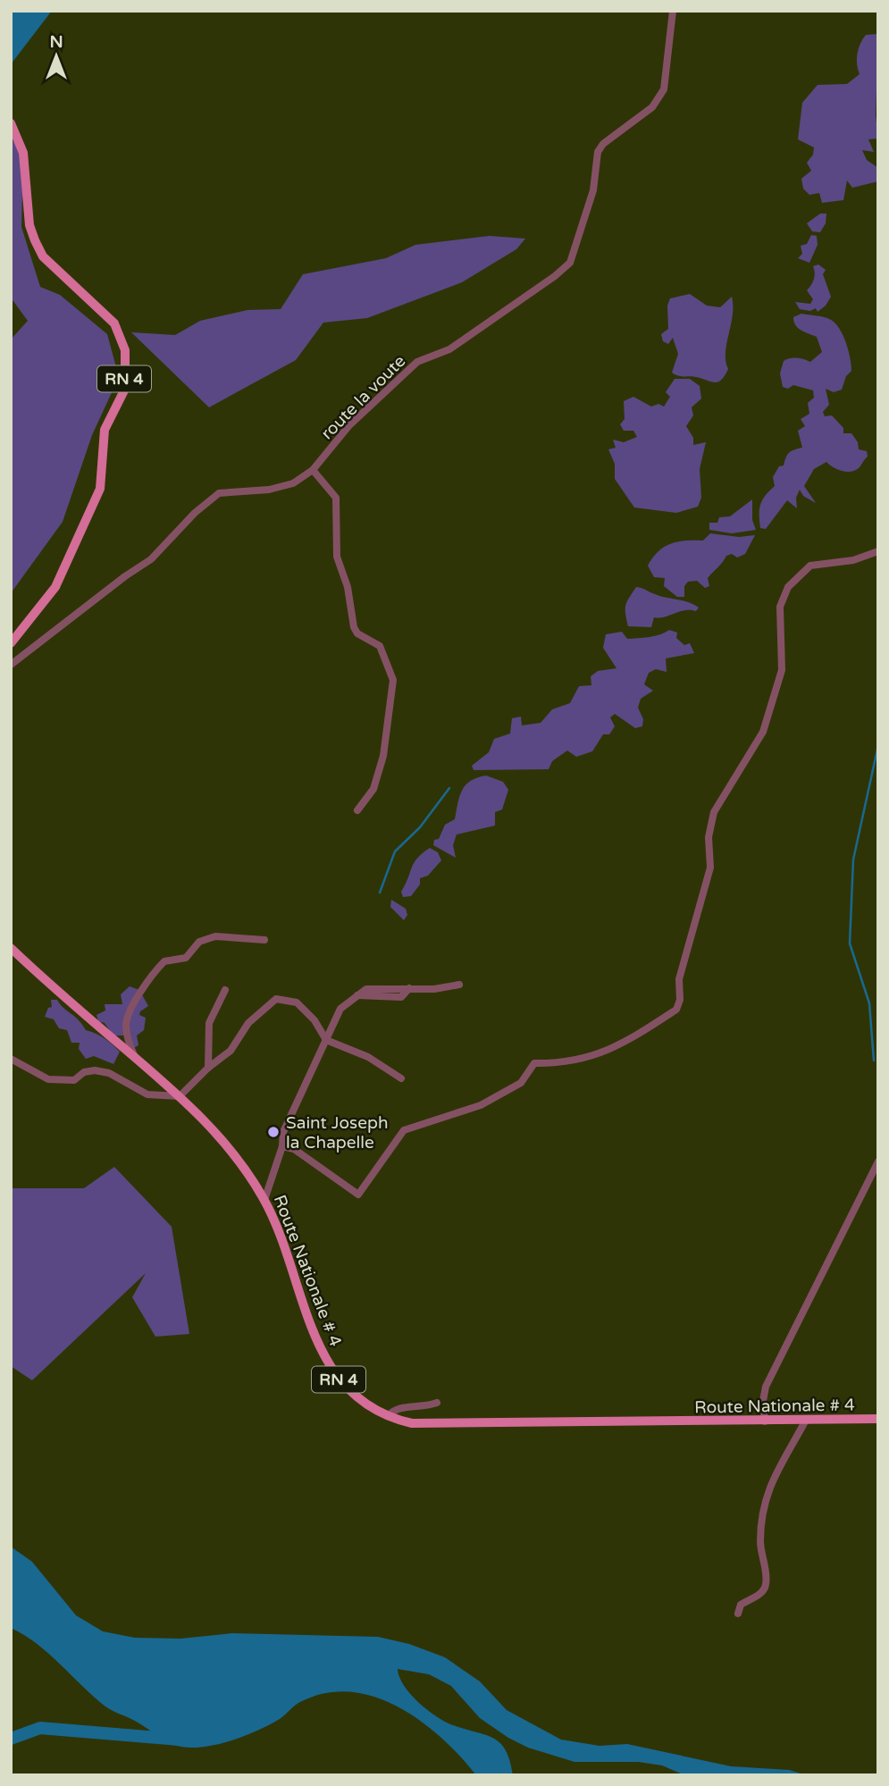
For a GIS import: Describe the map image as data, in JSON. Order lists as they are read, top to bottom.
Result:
{
  "streets": {
    "main road": ["RN 4", "Route Nationale # 4"],
    "street": ["route la voute"]
  },
  "places": ["Saint Joseph la Chapelle"],
  "north": "top"
}
